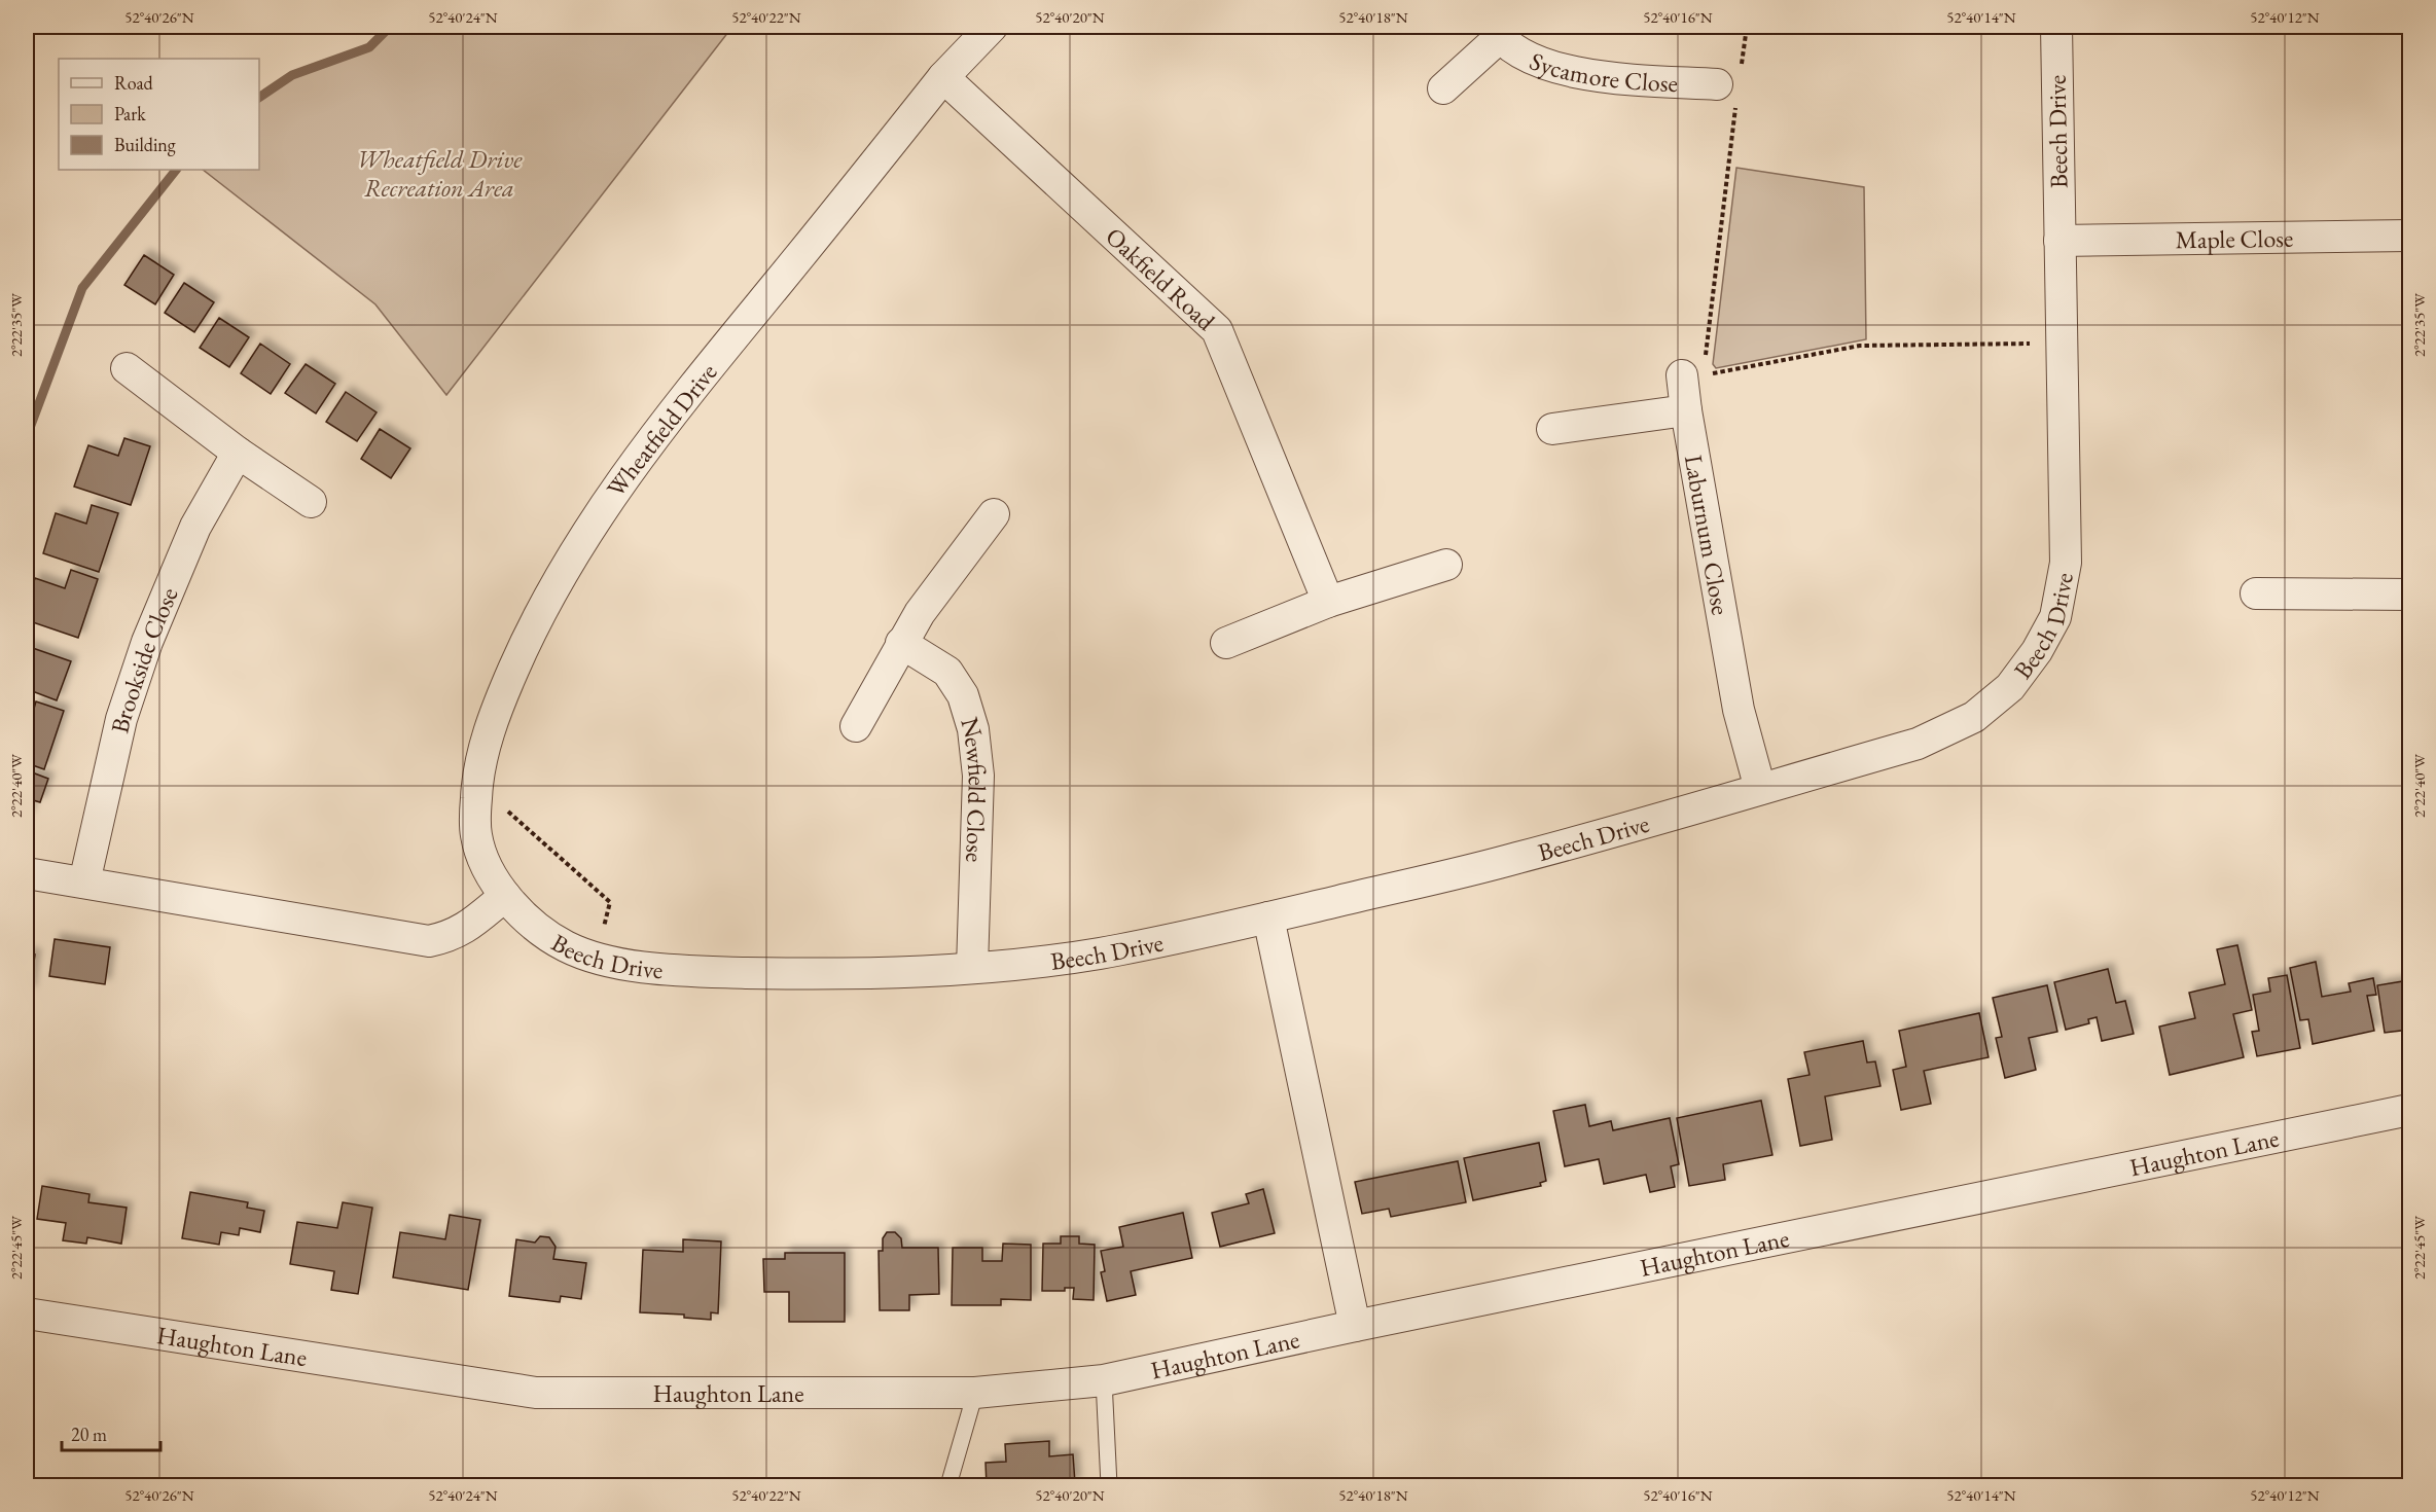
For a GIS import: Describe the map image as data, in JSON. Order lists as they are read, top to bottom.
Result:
{
  "streets": {
    "street": [
      "Sycamore Close",
      "Beech Drive",
      "Maple Close",
      "Oakfield Road",
      "Wheatfield Drive",
      "Laburnum Close",
      "Brookside Close",
      "Newfield Close",
      "Haughton Lane"
    ]
  },
  "crossings": [
    ["Beech Drive", "Maple Close"],
    ["Beech Drive", "Wheatfield Drive"],
    ["Beech Drive", "Laburnum Close"],
    ["Beech Drive", "Newfield Close"],
    ["Oakfield Road", "Wheatfield Drive"]
  ],
  "parks": ["Wheatfield Drive Recreation Area"],
  "legend": ["Road", "Park", "Building"],
  "scale_bar": "20 m",
  "coordinates": [
    "52°40'26\"N",
    "52°40'24\"N",
    "52°40'22\"N",
    "52°40'20\"N",
    "52°40'18\"N",
    "52°40'16\"N",
    "52°40'14\"N",
    "52°40'12\"N",
    "2°22'35\"W",
    "2°22'40\"W",
    "2°22'45\"W"
  ]
}
